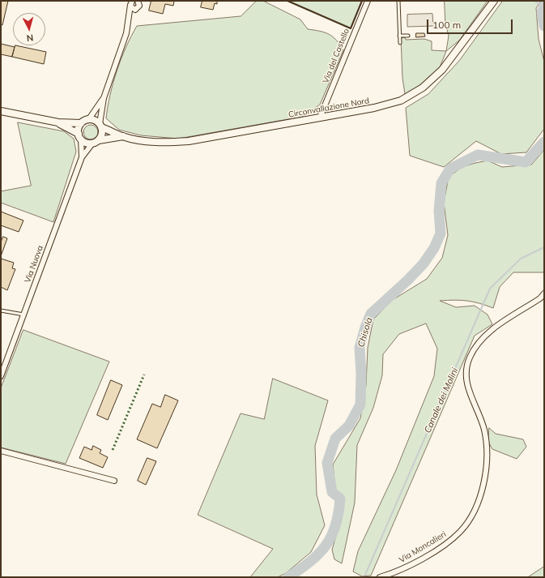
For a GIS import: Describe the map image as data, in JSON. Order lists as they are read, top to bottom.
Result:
{
  "streets": {
    "street": [
      "Via del Castello",
      "Circonvallazione Nord",
      "Via Nuova",
      "Via Moncalieri"
    ]
  },
  "crossings": [
    ["Via del Castello", "Circonvallazione Nord"],
    ["Circonvallazione Nord", "Via Nuova"]
  ],
  "water": ["Chisola", "Canale dei Molini"],
  "scale_bar": "100 m",
  "north": "bottom"
}
